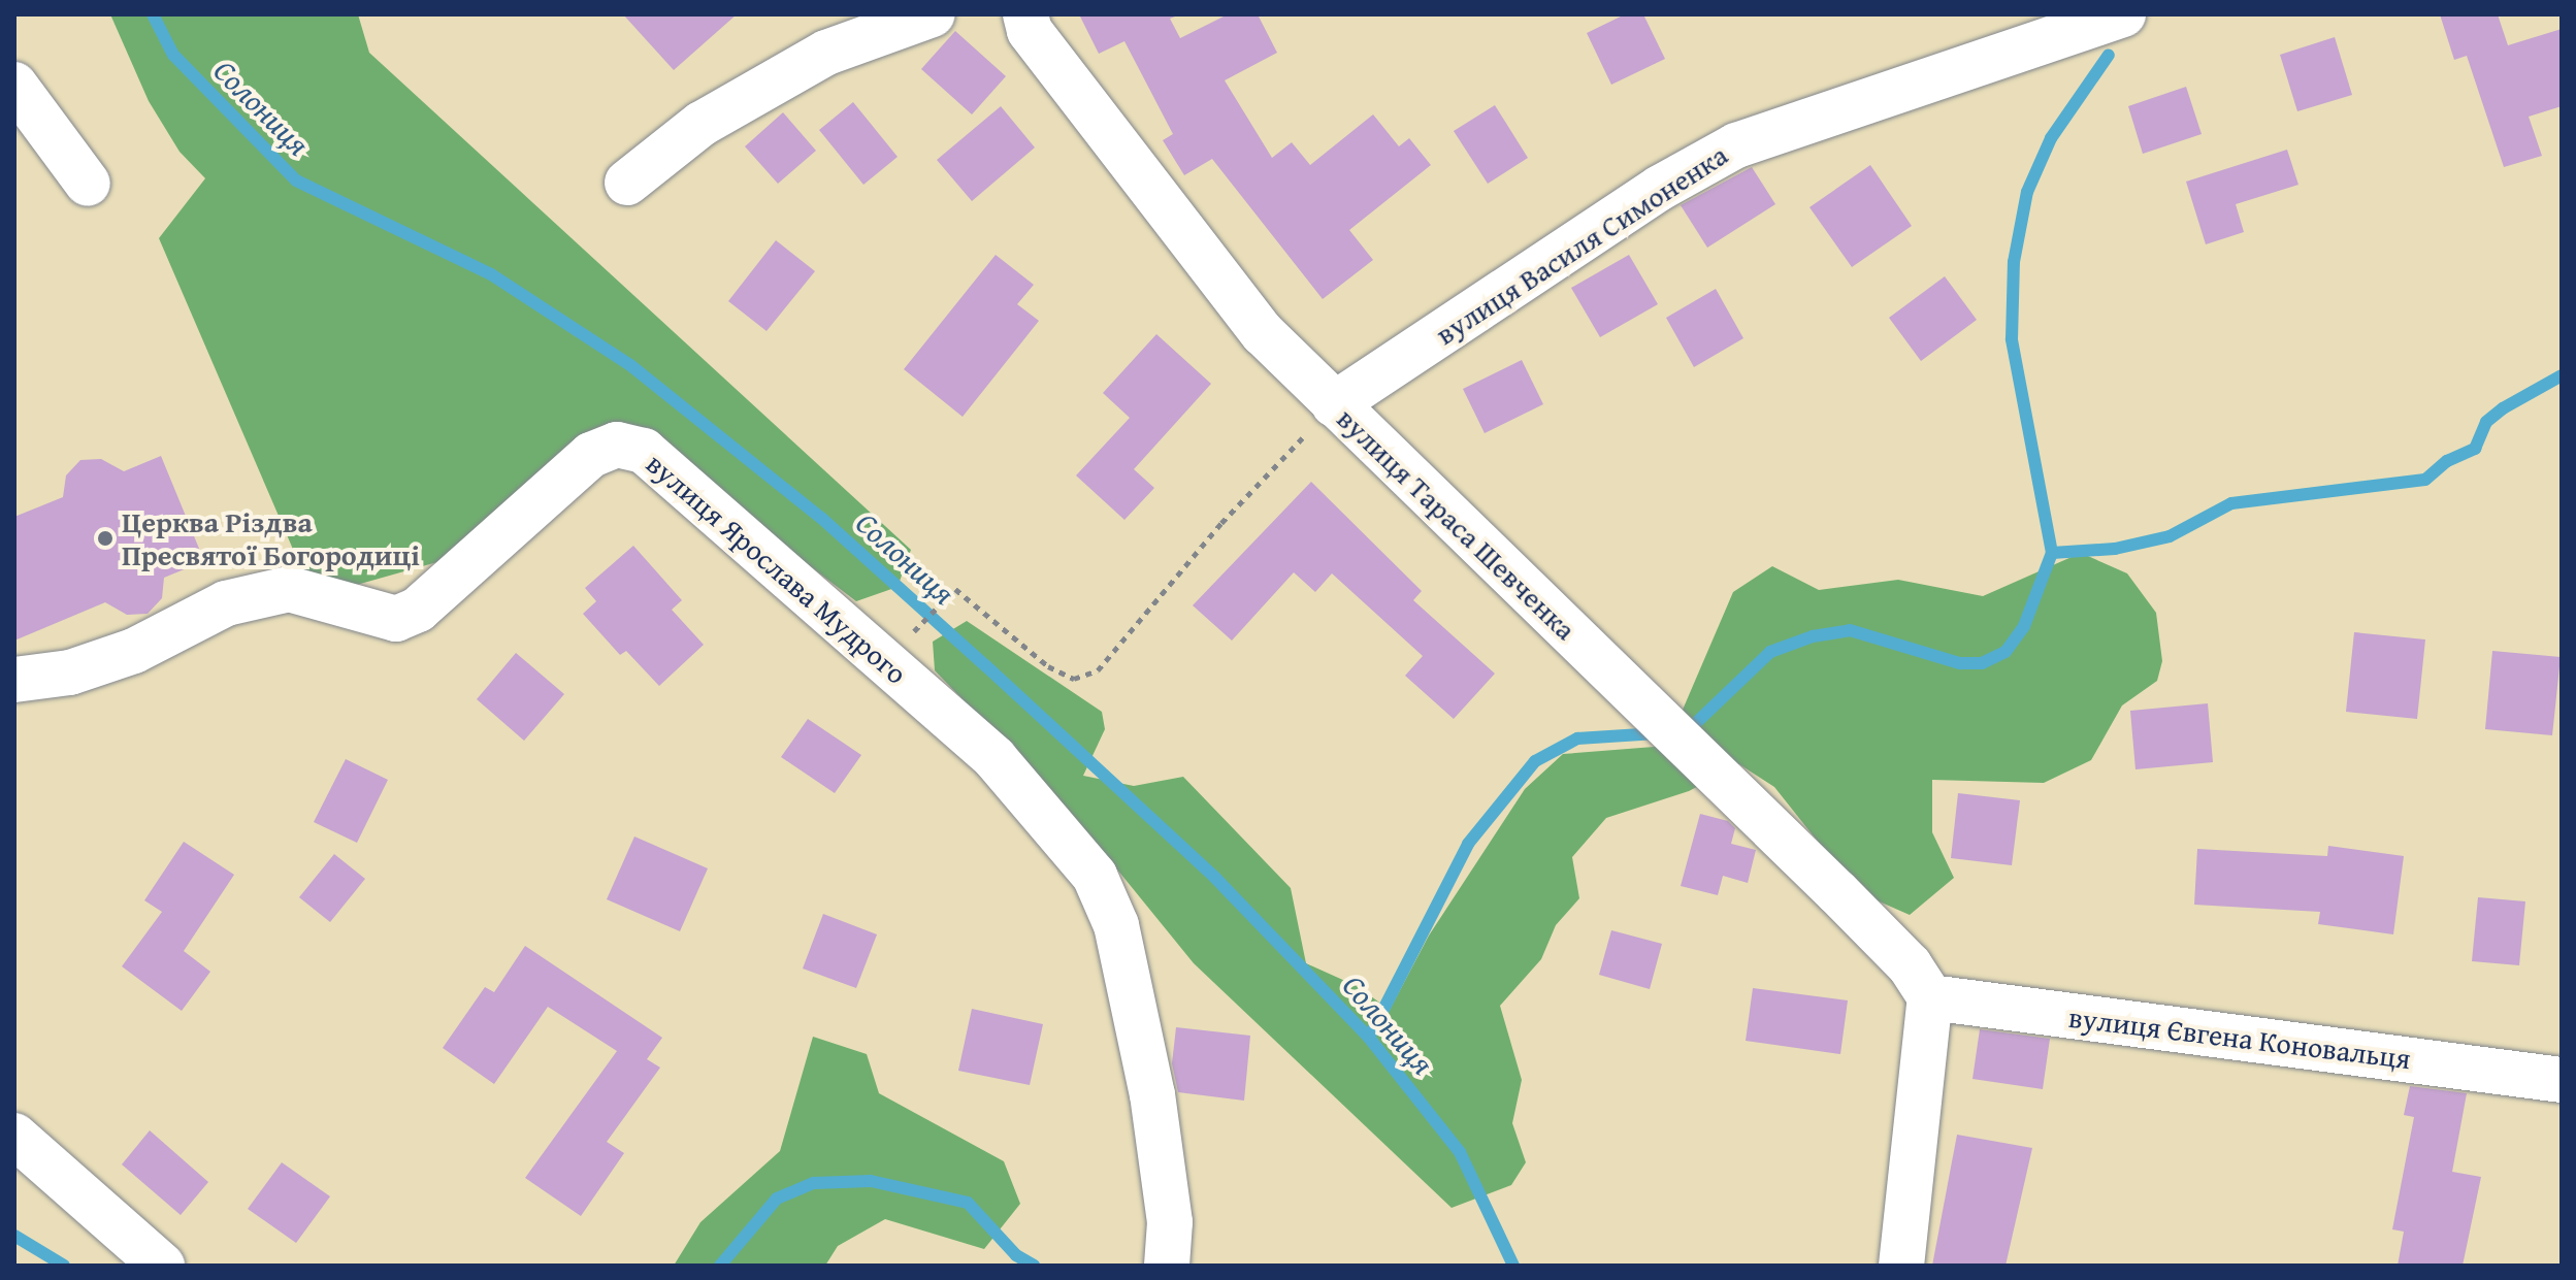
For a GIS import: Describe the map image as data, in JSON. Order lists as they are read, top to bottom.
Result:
{
  "streets": {
    "street": [
      "вулиця Василя Симоненка",
      "вулиця Тараса Шевченка",
      "вулиця Ярослава Мудрого",
      "вулиця Євгена Коновальця"
    ]
  },
  "crossings": [
    ["вулиця Василя Симоненка", "вулиця Тараса Шевченка"],
    ["вулиця Тараса Шевченка", "вулиця Євгена Коновальця"]
  ],
  "water": ["Солониця"],
  "places": ["Церква Різдва Пресвятої Богородиці"]
}
